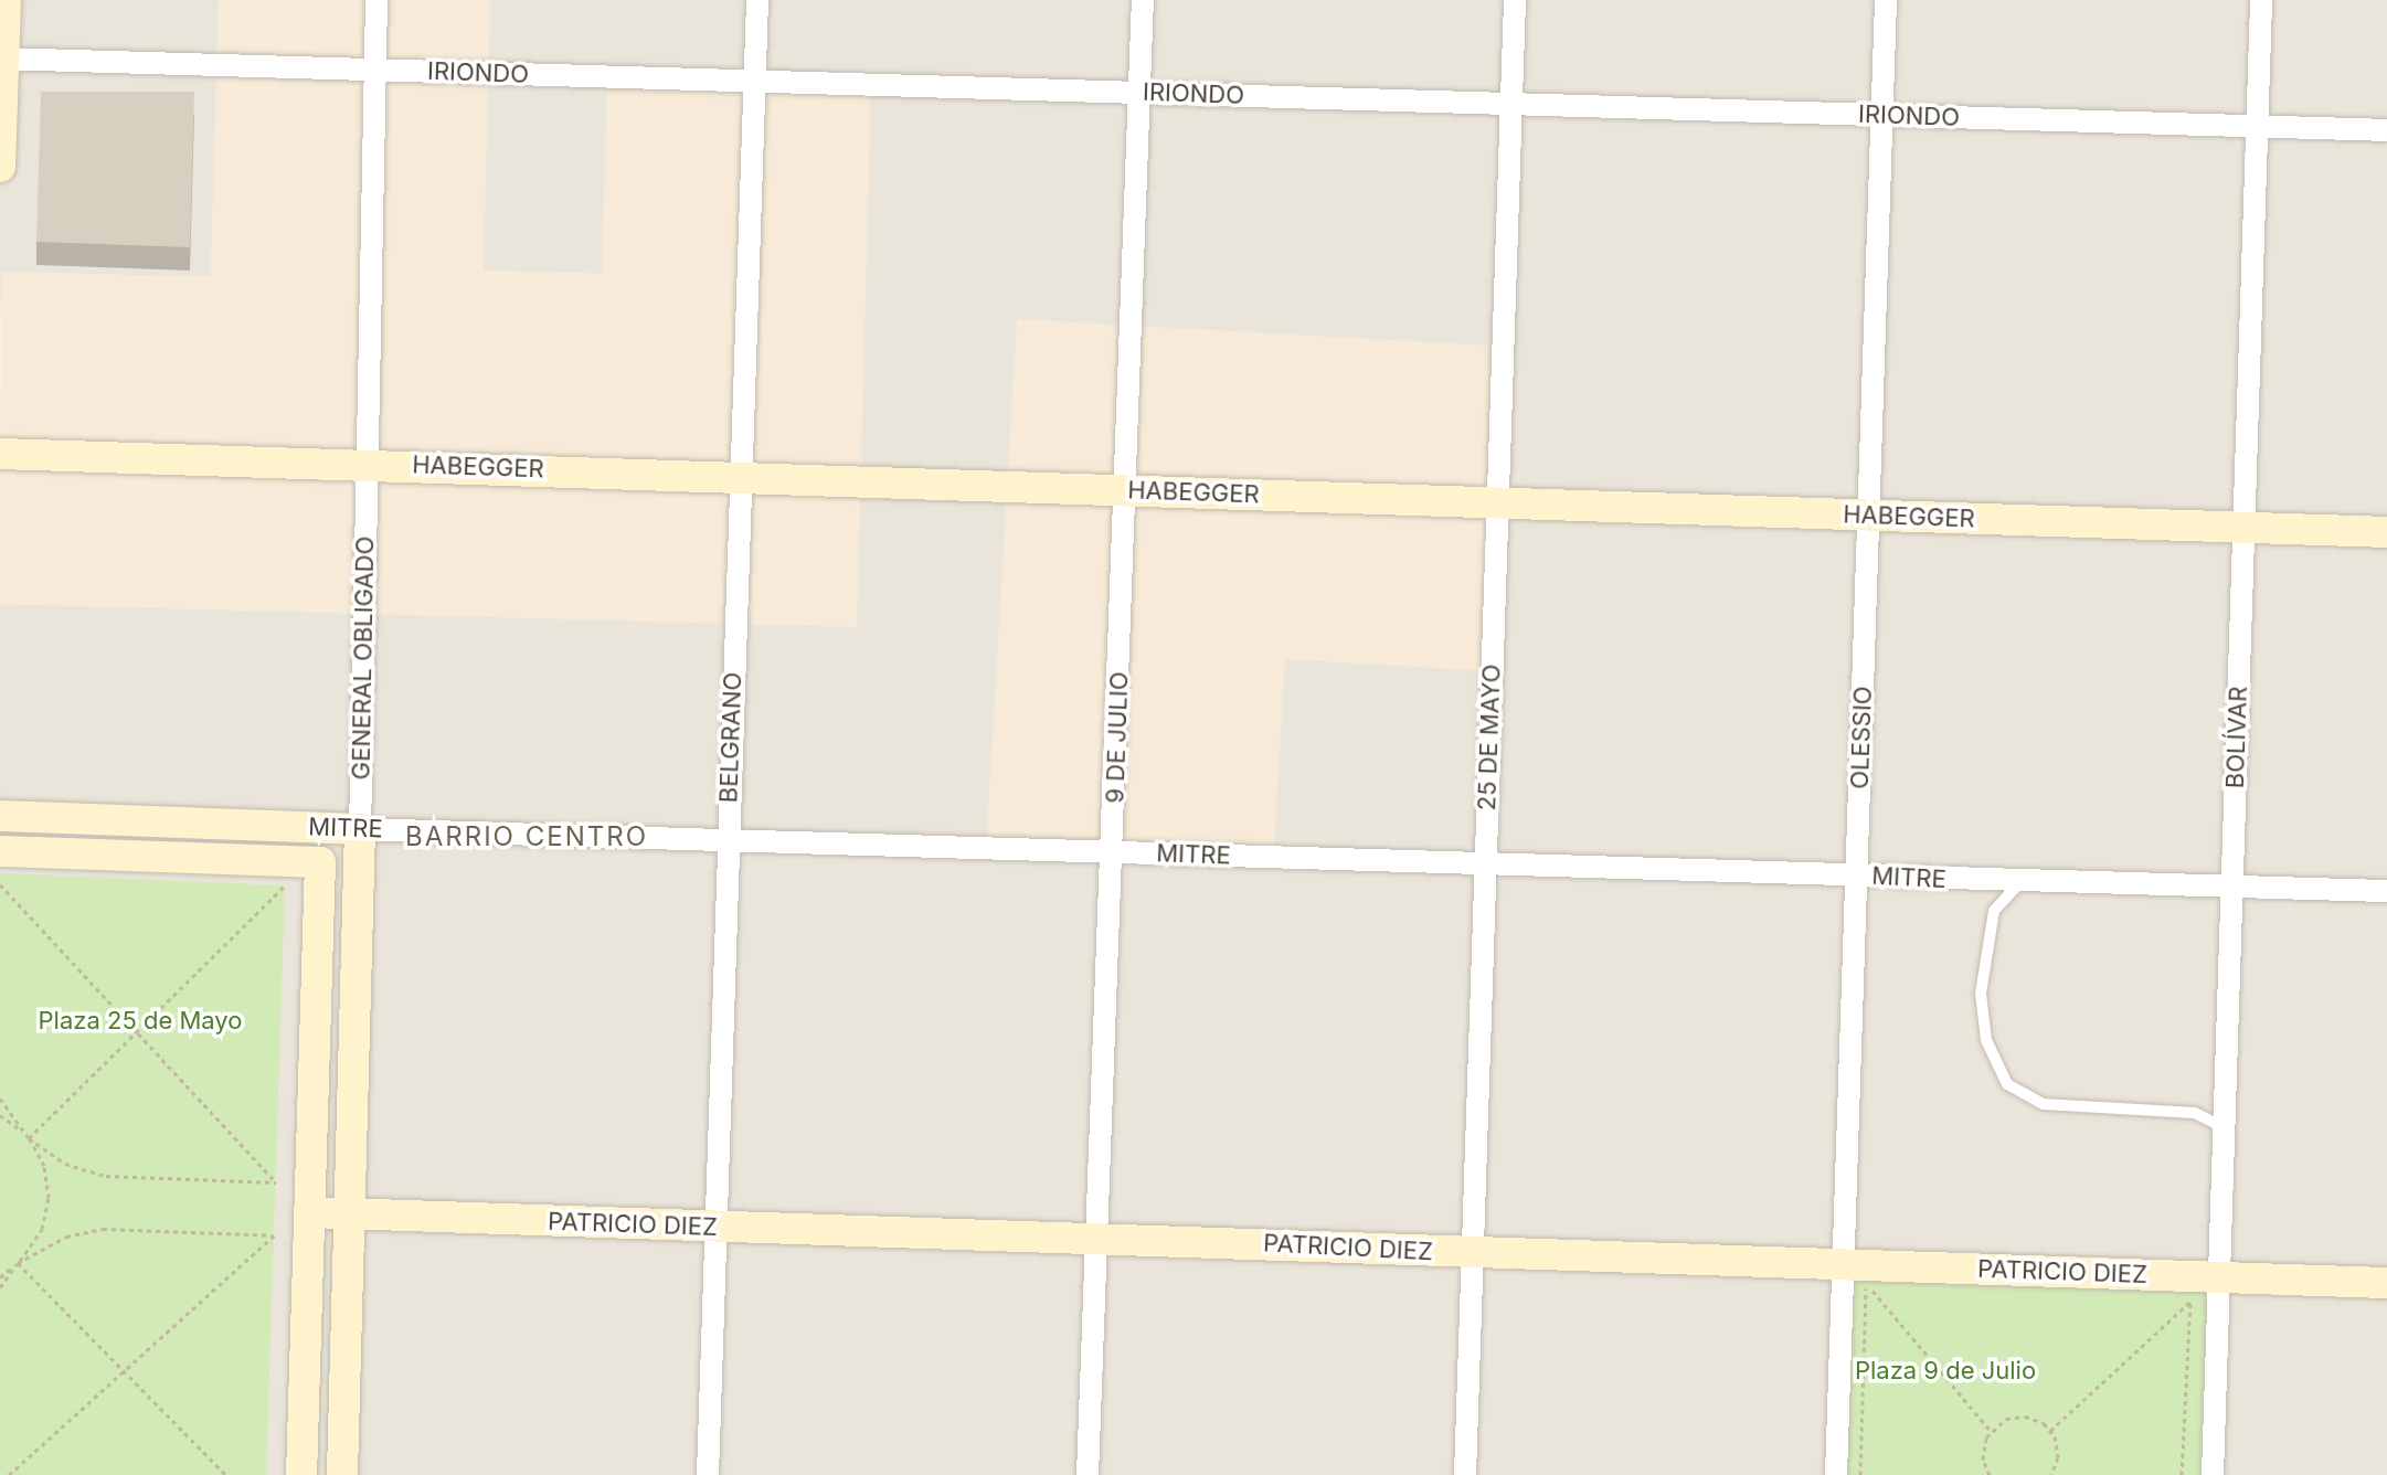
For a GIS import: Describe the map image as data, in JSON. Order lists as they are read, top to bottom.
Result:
{
  "streets": {
    "main road": [
      "HABEGGER",
      "GENERAL OBLIGADO",
      "MITRE",
      "PATRICIO DIEZ"
    ],
    "street": [
      "IRIONDO",
      "BELGRANO",
      "9 DE JULIO",
      "25 DE MAYO",
      "OLESSIO",
      "BOLÍVAR"
    ]
  },
  "crossings": [
    ["IRIONDO", "GENERAL OBLIGADO"],
    ["IRIONDO", "BELGRANO"],
    ["IRIONDO", "9 DE JULIO"],
    ["IRIONDO", "25 DE MAYO"],
    ["IRIONDO", "OLESSIO"],
    ["IRIONDO", "BOLÍVAR"],
    ["HABEGGER", "GENERAL OBLIGADO"],
    ["HABEGGER", "BELGRANO"],
    ["HABEGGER", "9 DE JULIO"],
    ["HABEGGER", "25 DE MAYO"],
    ["HABEGGER", "OLESSIO"],
    ["HABEGGER", "BOLÍVAR"],
    ["GENERAL OBLIGADO", "MITRE"],
    ["GENERAL OBLIGADO", "PATRICIO DIEZ"],
    ["BELGRANO", "MITRE"],
    ["BELGRANO", "PATRICIO DIEZ"],
    ["9 DE JULIO", "MITRE"],
    ["9 DE JULIO", "PATRICIO DIEZ"],
    ["25 DE MAYO", "MITRE"],
    ["25 DE MAYO", "PATRICIO DIEZ"],
    ["OLESSIO", "MITRE"],
    ["OLESSIO", "PATRICIO DIEZ"],
    ["BOLÍVAR", "MITRE"],
    ["BOLÍVAR", "PATRICIO DIEZ"],
    ["MITRE", "PATRICIO DIEZ"]
  ],
  "districts": ["BARRIO CENTRO"],
  "parks": ["Plaza 25 de Mayo", "Plaza 9 de Julio"]
}
